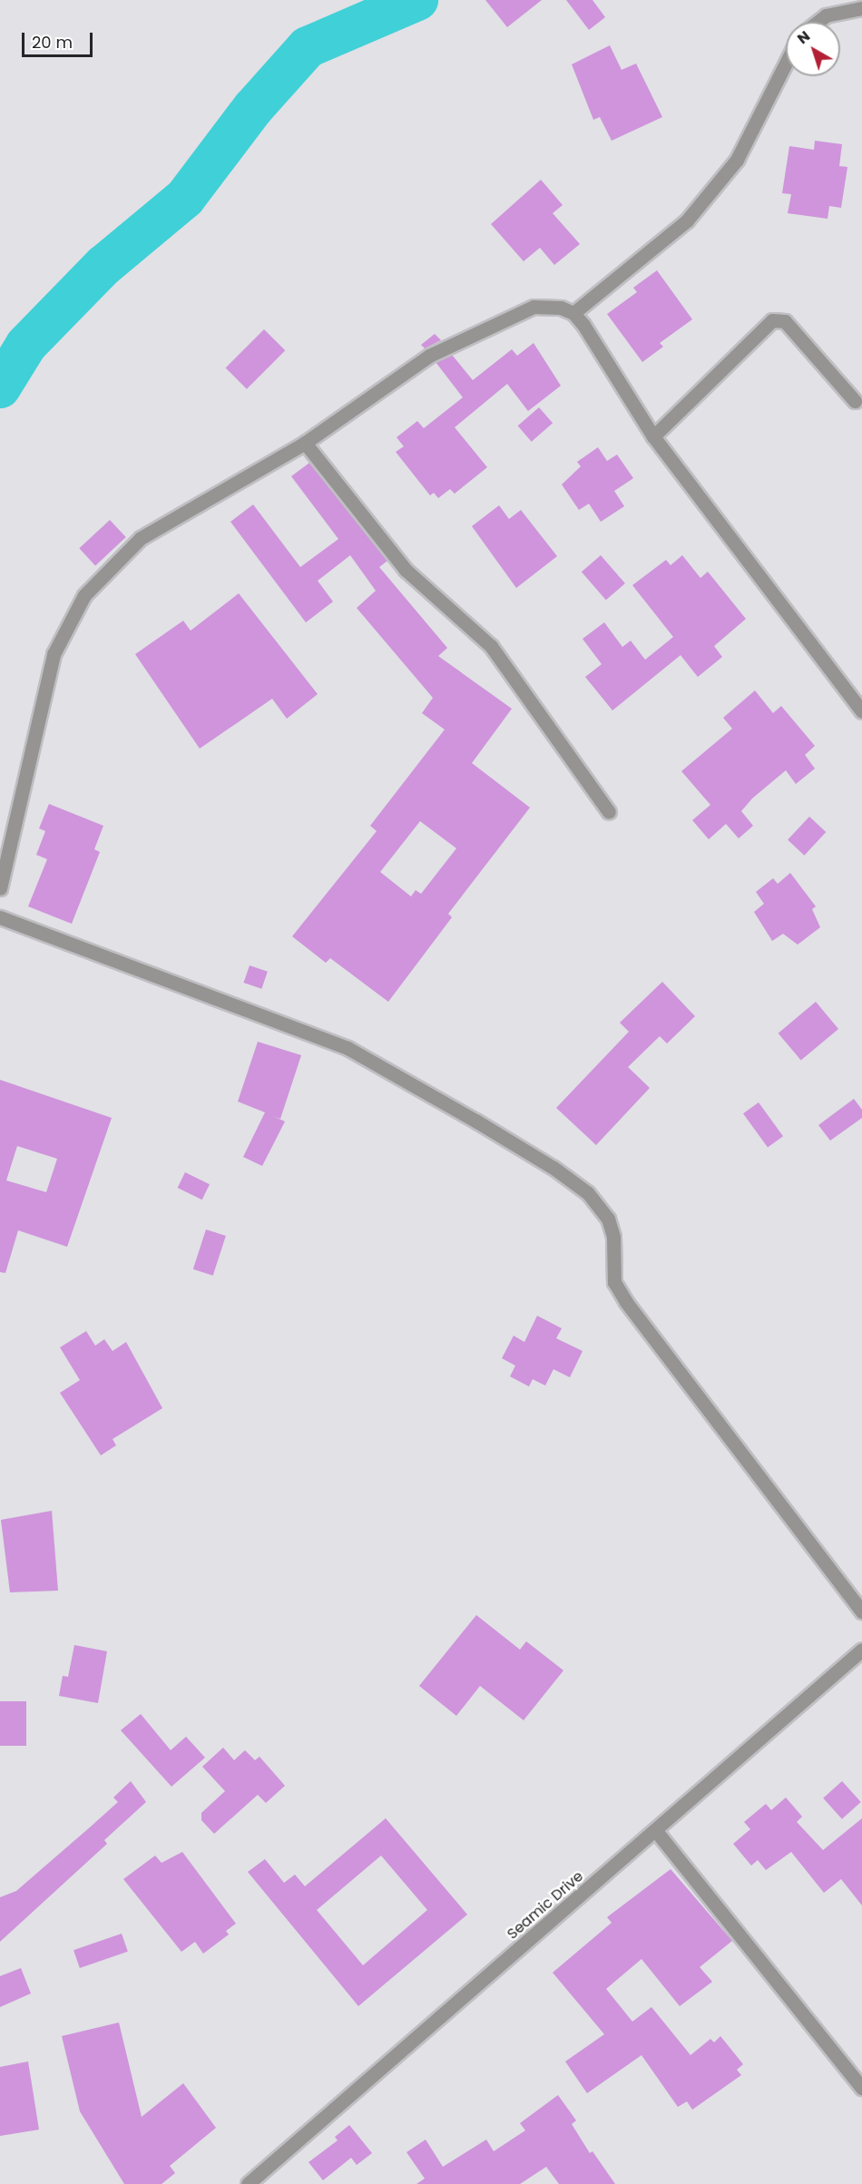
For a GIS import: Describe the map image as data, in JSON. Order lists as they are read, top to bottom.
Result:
{
  "streets": {
    "street": ["Seamic Drive"]
  },
  "scale_bar": "20 m",
  "north": "top left"
}
